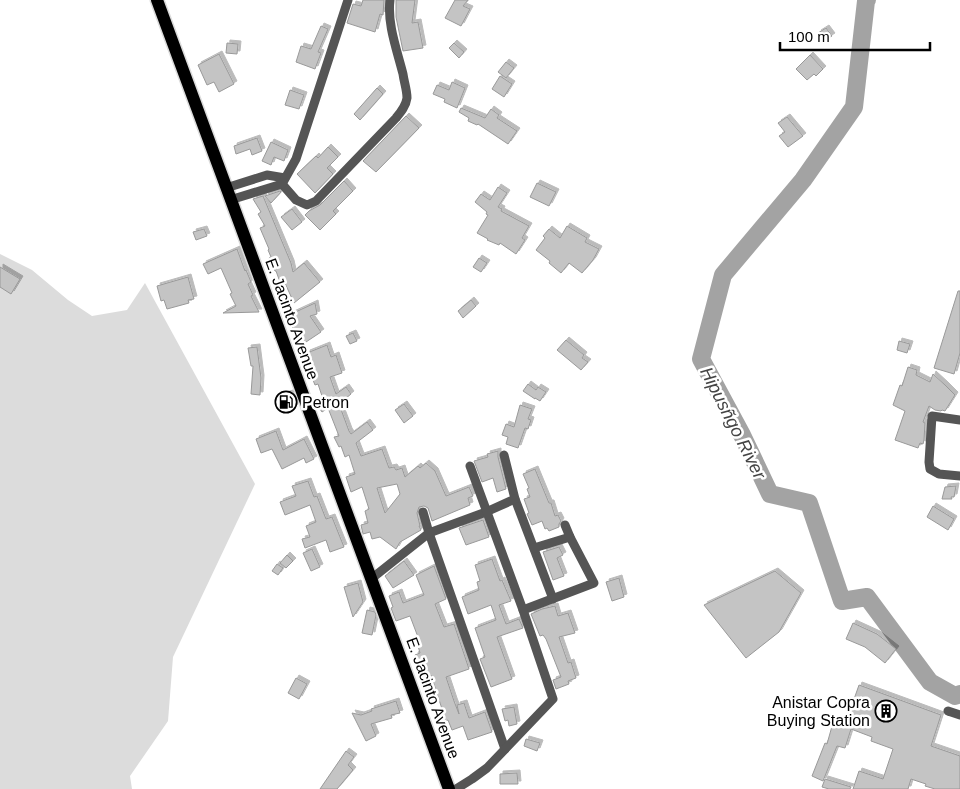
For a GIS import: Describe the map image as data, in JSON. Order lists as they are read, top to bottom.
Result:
{
  "streets": {
    "main road": ["E. Jacinto Avenue"]
  },
  "water": ["Hipusñgo River"],
  "places": {
    "fuel station": ["Petron"],
    "building": ["Anistar Copra Buying Station"]
  },
  "scale_bar": "100 m"
}
